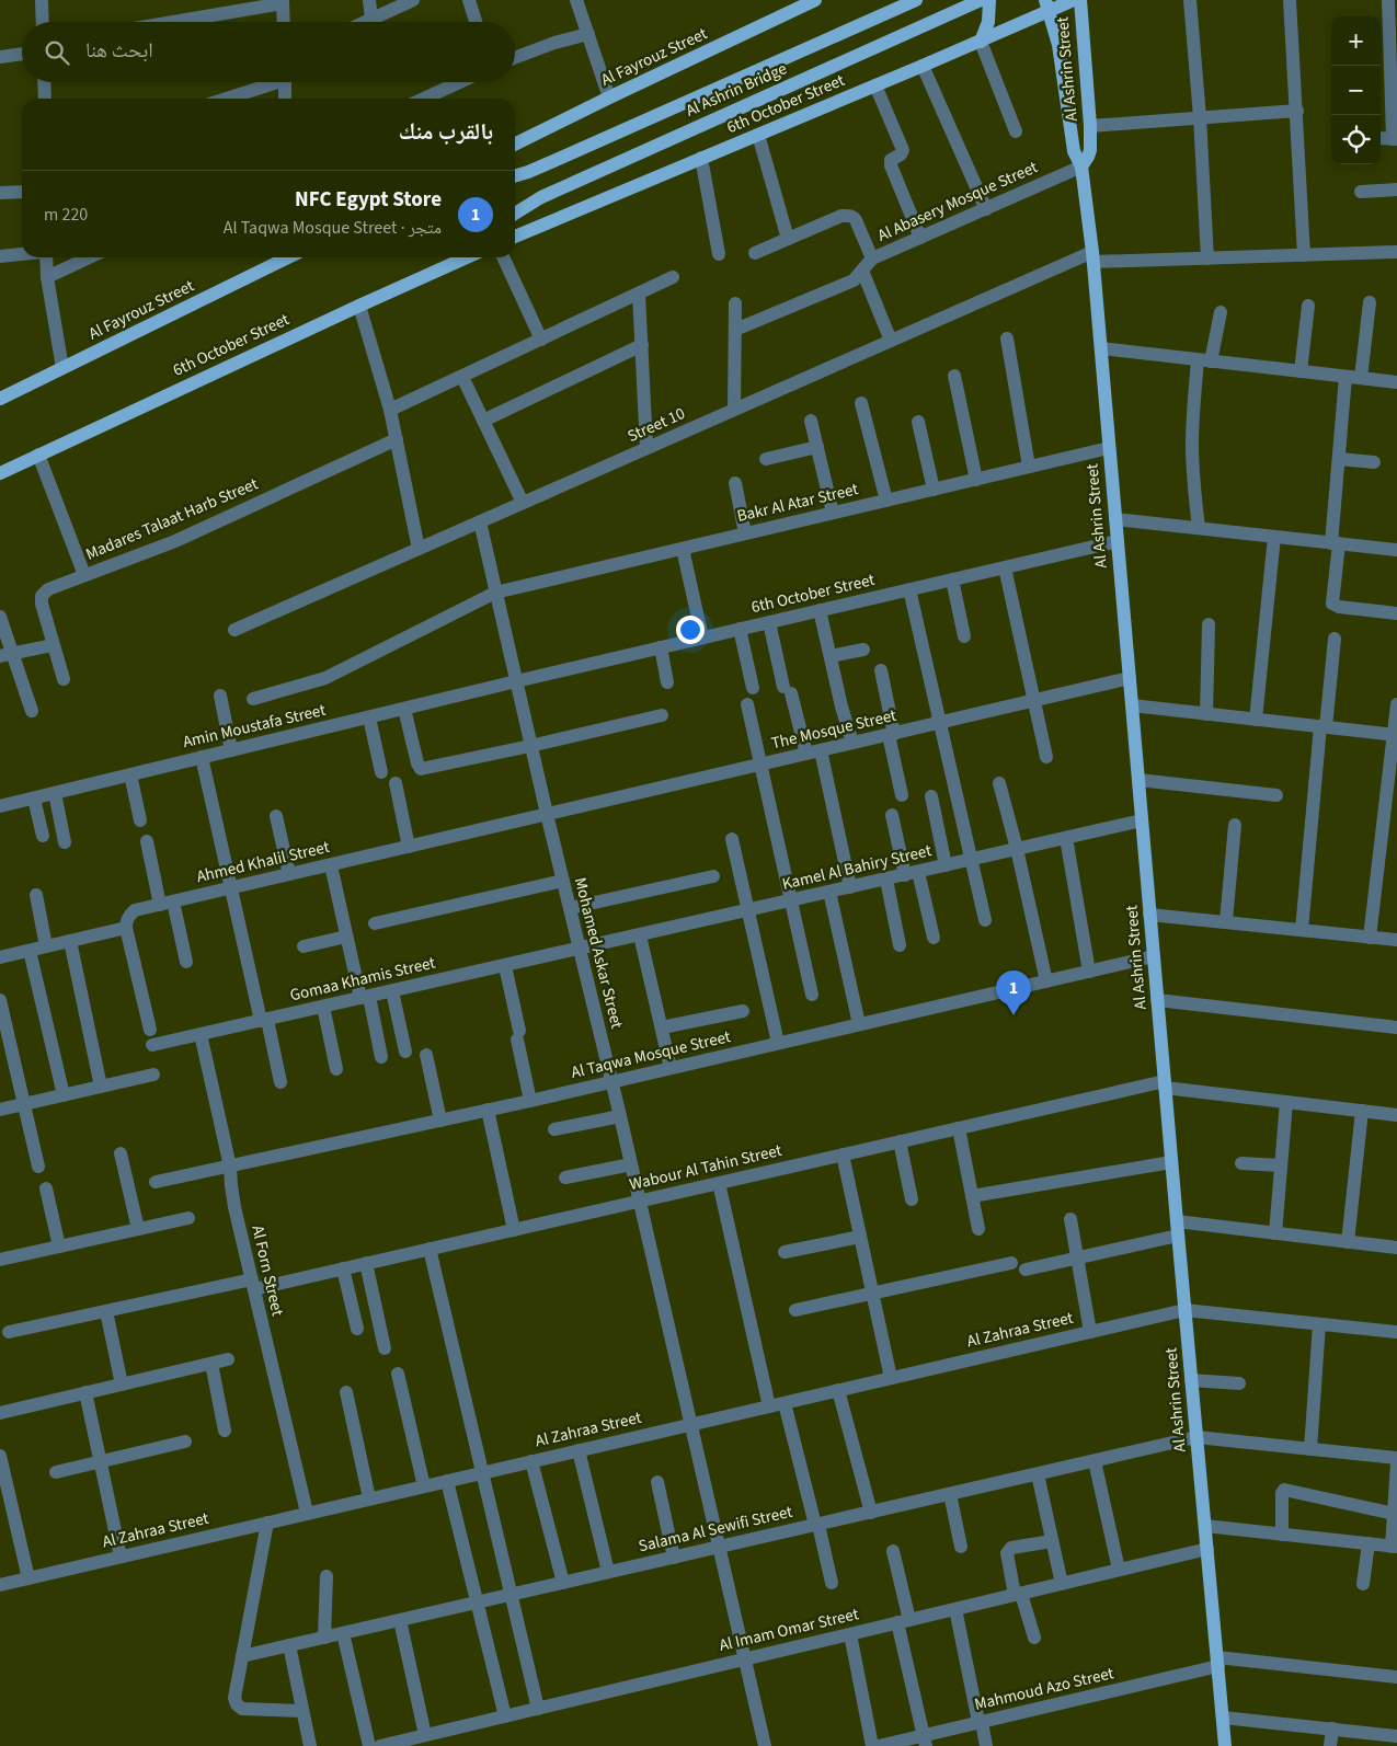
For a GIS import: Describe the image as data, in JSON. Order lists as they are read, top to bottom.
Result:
{
  "streets": {
    "main road": [
      "Al Fayrouz Street",
      "Al Ashrin Street",
      "Al Ashrin Bridge",
      "6th October Street"
    ],
    "street": [
      "Al Abasery Mosque Street",
      "Street 10",
      "Bakr Al Atar Street",
      "Madares Talaat Harb Street",
      "Amin Moustafa Street",
      "The Mosque Street",
      "Ahmed Khalil Street",
      "Kamel Al Bahiry Street",
      "Mohamed Askar Street",
      "Gomaa Khamis Street",
      "Al Taqwa Mosque Street",
      "Wabour Al Tahin Street",
      "Al Forn Street",
      "Al Zahraa Street",
      "Salama Al Sewifi Street",
      "Al Imam Omar Street",
      "Mahmoud Azo Street"
    ]
  },
  "crossings": [
    ["Al Ashrin Street", "6th October Street"],
    ["Al Ashrin Street", "Al Abasery Mosque Street"],
    ["Al Ashrin Street", "Street 10"],
    ["Al Ashrin Street", "Bakr Al Atar Street"],
    ["Al Ashrin Street", "The Mosque Street"],
    ["Al Ashrin Street", "Kamel Al Bahiry Street"],
    ["Al Ashrin Street", "Al Taqwa Mosque Street"],
    ["Al Ashrin Street", "Wabour Al Tahin Street"],
    ["Al Ashrin Street", "Al Zahraa Street"],
    ["Al Ashrin Street", "Salama Al Sewifi Street"],
    ["Al Ashrin Street", "Al Imam Omar Street"],
    ["Al Ashrin Street", "Mahmoud Azo Street"],
    ["6th October Street", "Amin Moustafa Street"],
    ["6th October Street", "Mohamed Askar Street"],
    ["Street 10", "Mohamed Askar Street"],
    ["Bakr Al Atar Street", "Mohamed Askar Street"],
    ["Amin Moustafa Street", "Mohamed Askar Street"],
    ["The Mosque Street", "Ahmed Khalil Street"],
    ["The Mosque Street", "Mohamed Askar Street"],
    ["Ahmed Khalil Street", "Mohamed Askar Street"],
    ["Kamel Al Bahiry Street", "Mohamed Askar Street"],
    ["Kamel Al Bahiry Street", "Gomaa Khamis Street"],
    ["Mohamed Askar Street", "Gomaa Khamis Street"],
    ["Mohamed Askar Street", "Al Taqwa Mosque Street"],
    ["Mohamed Askar Street", "Wabour Al Tahin Street"],
    ["Mohamed Askar Street", "Al Zahraa Street"],
    ["Mohamed Askar Street", "Salama Al Sewifi Street"],
    ["Mohamed Askar Street", "Al Imam Omar Street"],
    ["Gomaa Khamis Street", "Al Forn Street"],
    ["Al Taqwa Mosque Street", "Al Forn Street"],
    ["Wabour Al Tahin Street", "Al Forn Street"],
    ["Al Forn Street", "Al Zahraa Street"]
  ],
  "page": {
    "map_buttons": ["+", "−"],
    "search": "ابحث هنا",
    "heading": "بالقرب منك",
    "list": [
      {
        "mark": "1",
        "name": "NFC Egypt Store",
        "note": "متجر · Al Taqwa Mosque Street",
        "value": "220 m"
      }
    ],
    "pins": "1"
  }
}
